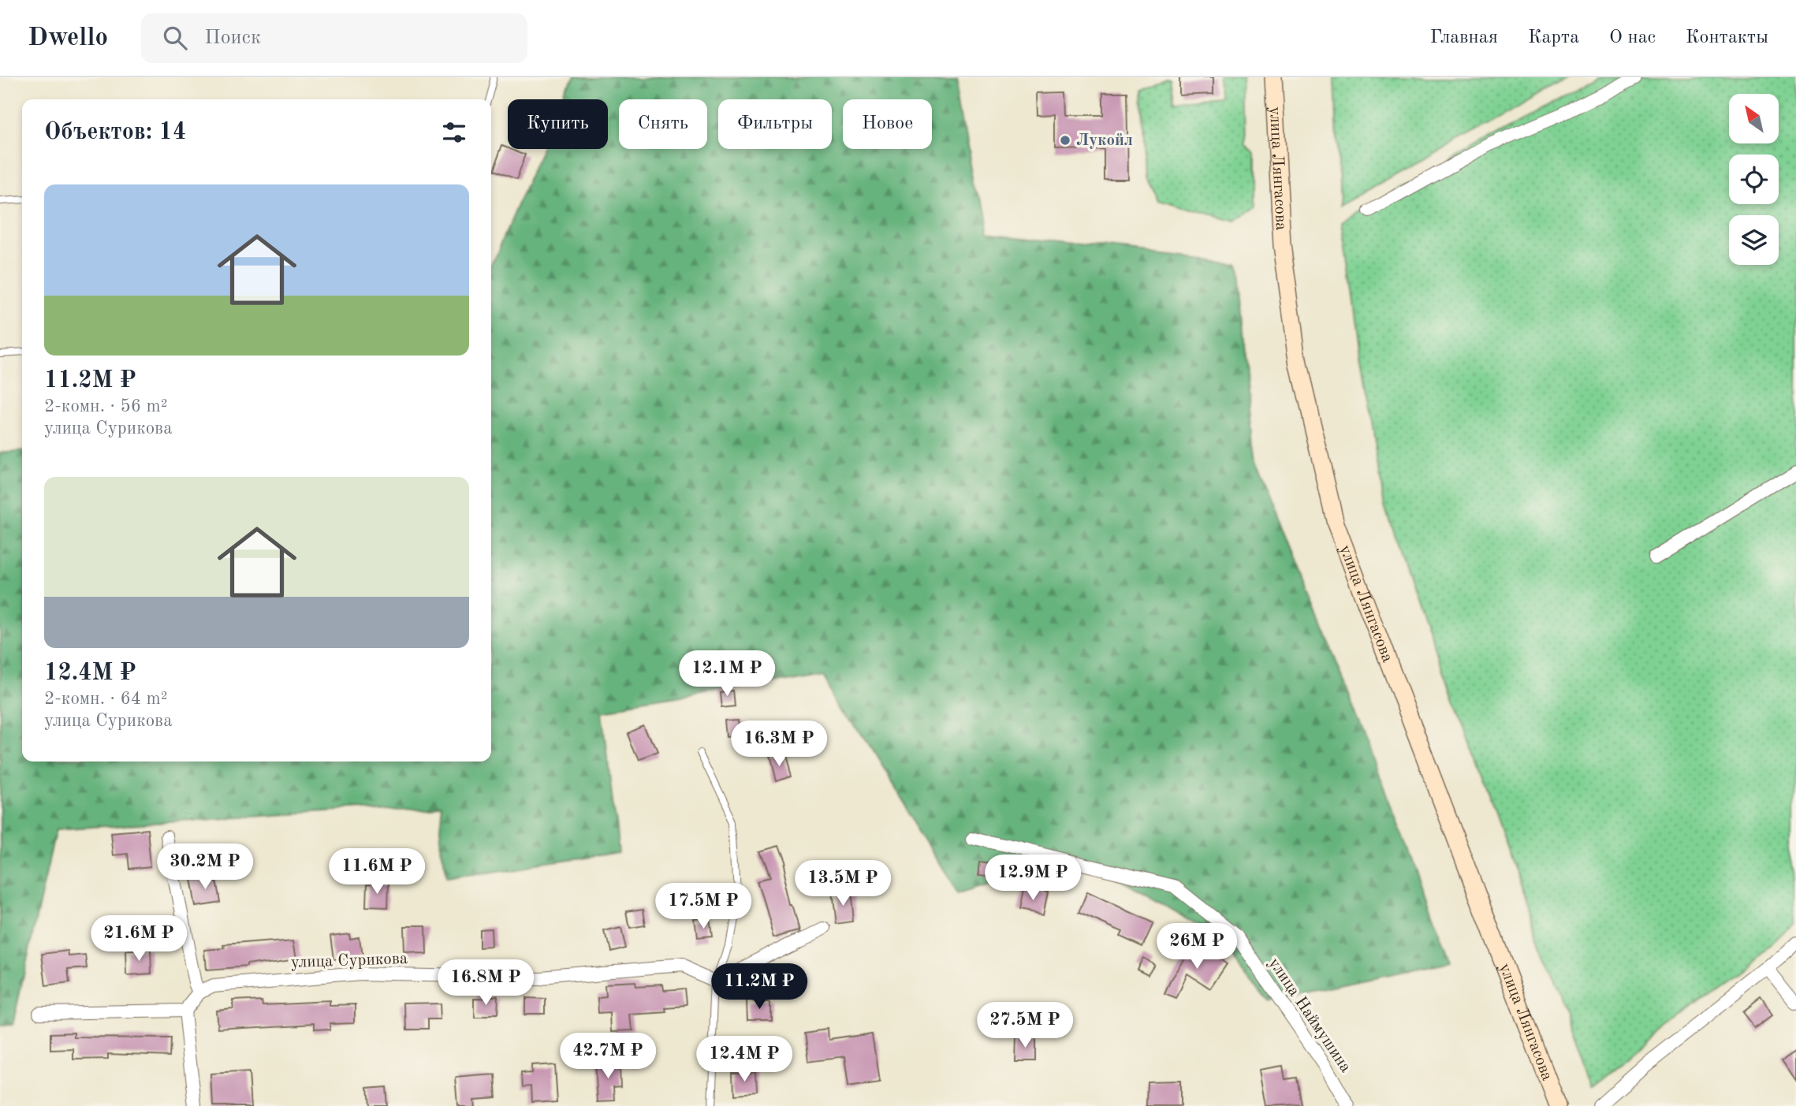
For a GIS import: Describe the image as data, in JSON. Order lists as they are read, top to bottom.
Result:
{
  "streets": {
    "main road": ["улица Лянгасова"],
    "street": ["улица Сурикова", "улица Наймушина"]
  },
  "places": ["Лукойл"],
  "north": "top left",
  "page": {
    "header": "Dwello",
    "search": "Поиск",
    "nav": [
      "Главная",
      "Карта",
      "О нас",
      "Контакты"
    ],
    "chip": [
      "Купить",
      "Снять",
      "Фильтры",
      "Новое"
    ],
    "heading": "Объектов: 14",
    "list": [
      {
        "name": "11.2M ₽",
        "note": "2-комн. · 56 m² · улица Сурикова"
      },
      {
        "name": "12.4M ₽",
        "note": "2-комн. · 64 m² · улица Сурикова"
      }
    ],
    "price": [
      "12.1M ₽",
      "16.3M ₽",
      "30.2M ₽",
      "11.6M ₽",
      "12.9M ₽",
      "13.5M ₽",
      "17.5M ₽",
      "21.6M ₽",
      "26M ₽",
      "16.8M ₽",
      "11.2M ₽",
      "27.5M ₽",
      "42.7M ₽",
      "12.4M ₽"
    ]
  }
}
